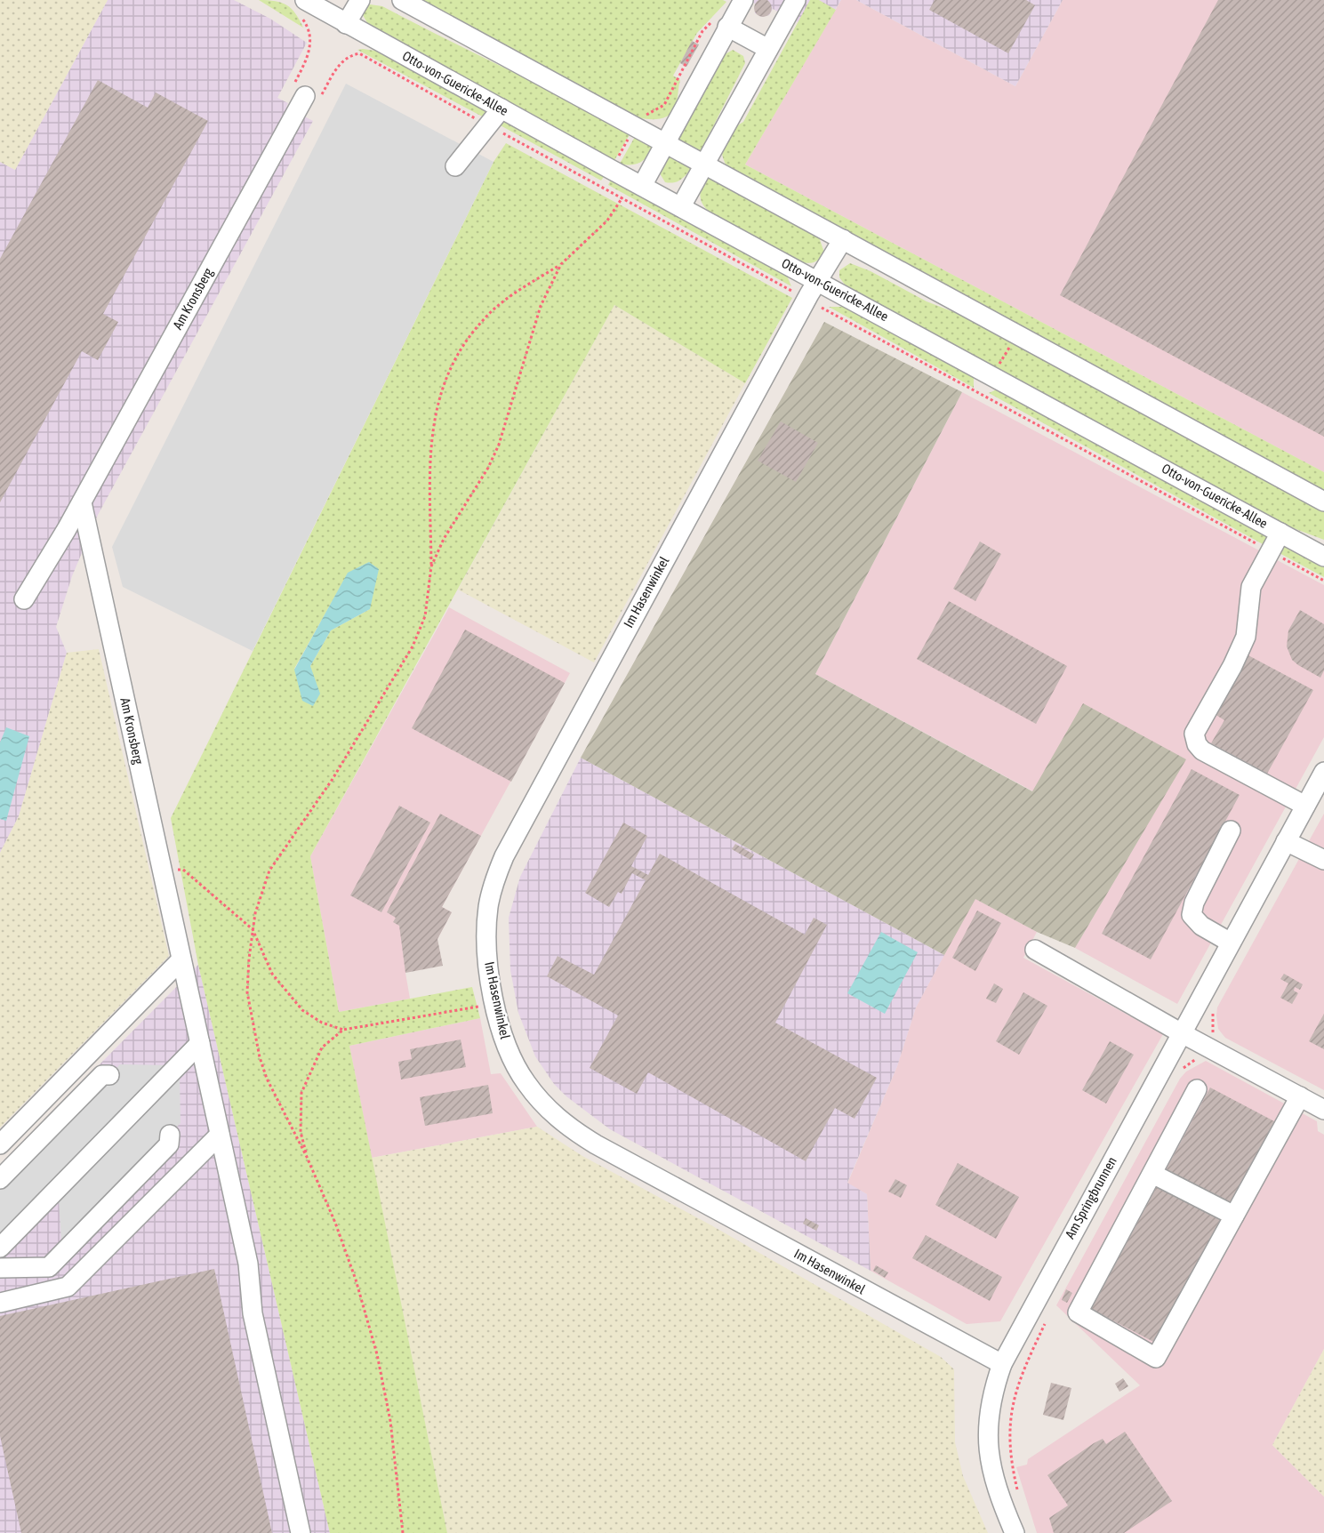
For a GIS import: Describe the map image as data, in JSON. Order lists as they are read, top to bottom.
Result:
{
  "streets": {
    "street": [
      "Otto-von-Guericke-Allee",
      "Am Kronsberg",
      "Im Hasenwinkel",
      "Am Springbrunnen"
    ]
  },
  "crossings": [
    ["Otto-von-Guericke-Allee", "Im Hasenwinkel"],
    ["Im Hasenwinkel", "Am Springbrunnen"]
  ]
}
